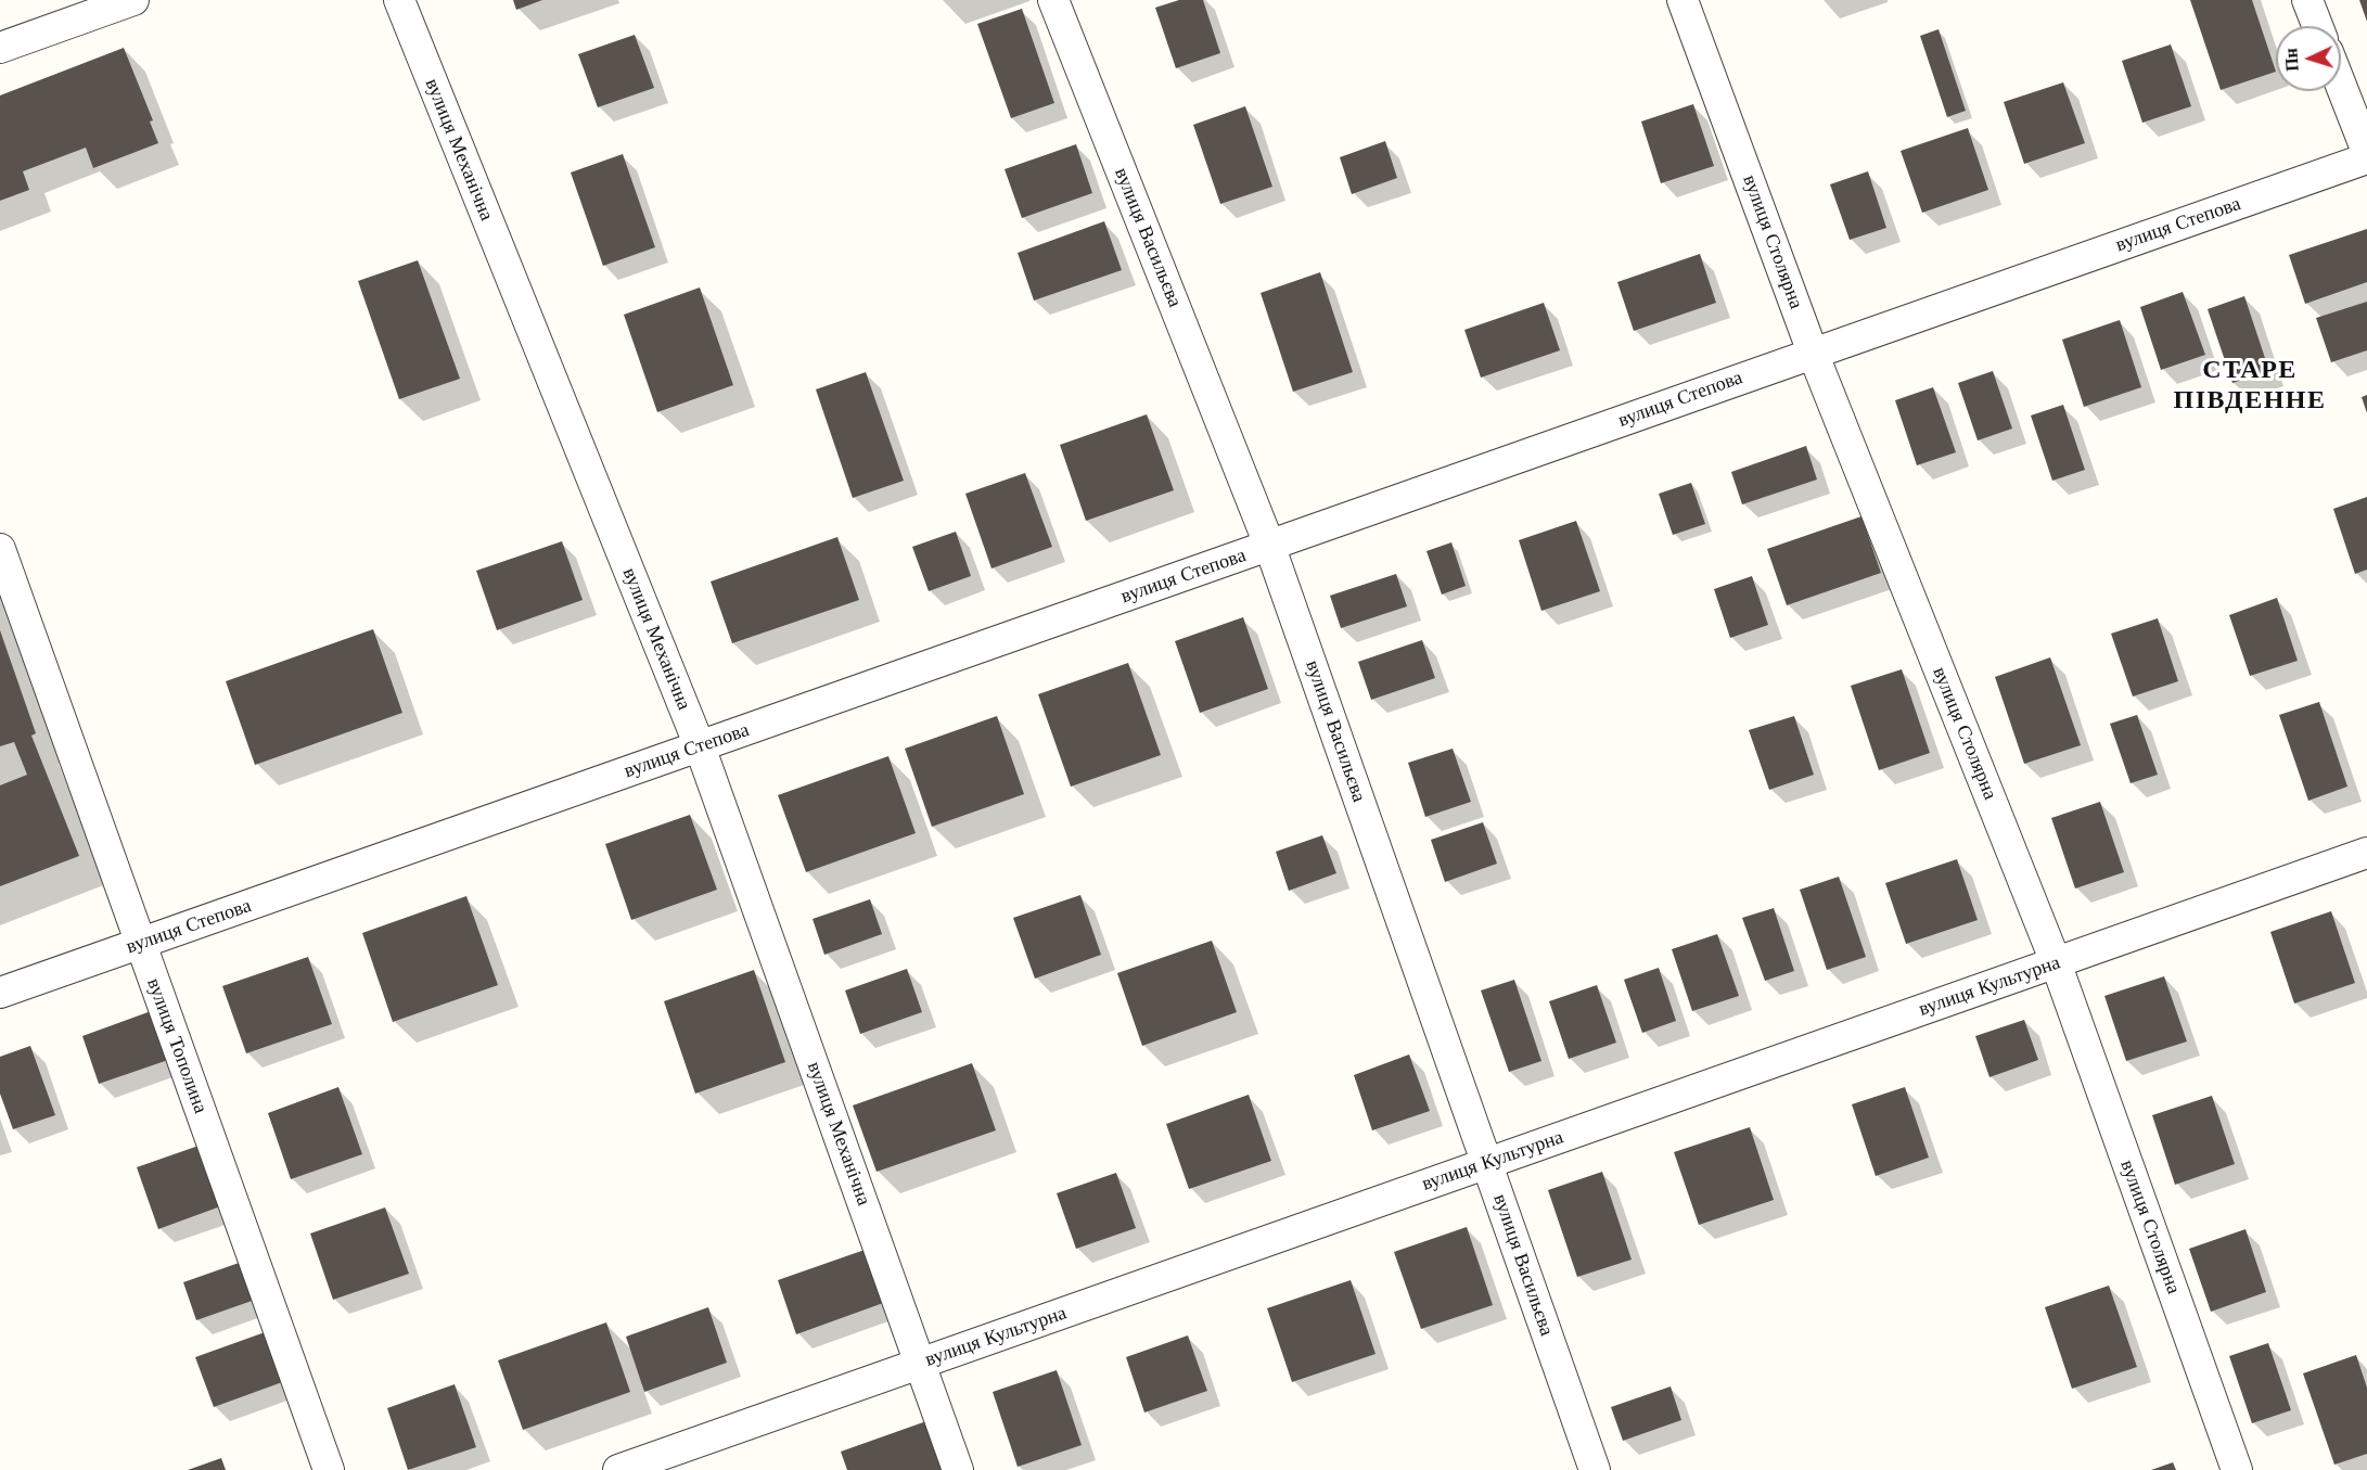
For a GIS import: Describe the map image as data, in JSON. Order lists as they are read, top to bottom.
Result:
{
  "streets": {
    "street": [
      "вулиця Механічна",
      "вулиця Степова",
      "вулиця Васильєва",
      "вулиця Столярна",
      "вулиця Культурна",
      "вулиця Тополина"
    ]
  },
  "crossings": [
    ["вулиця Механічна", "вулиця Степова"],
    ["вулиця Механічна", "вулиця Культурна"],
    ["вулиця Степова", "вулиця Васильєва"],
    ["вулиця Степова", "вулиця Столярна"],
    ["вулиця Степова", "вулиця Тополина"],
    ["вулиця Васильєва", "вулиця Культурна"],
    ["вулиця Столярна", "вулиця Культурна"]
  ],
  "districts": ["СТАРЕ ПІВДЕННЕ"],
  "north": "left"
}
